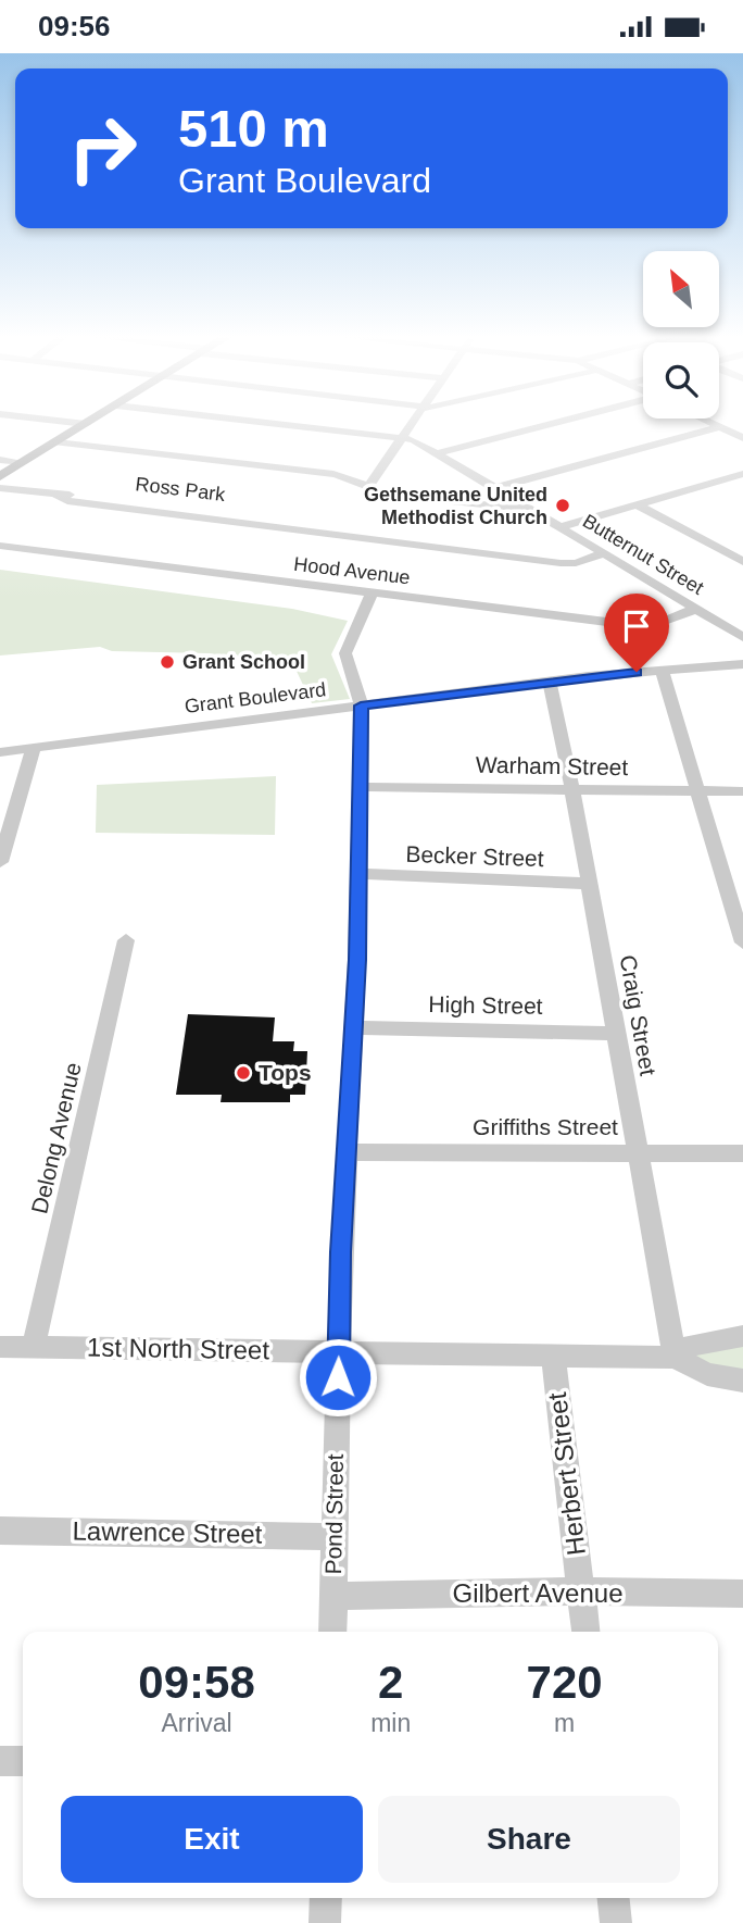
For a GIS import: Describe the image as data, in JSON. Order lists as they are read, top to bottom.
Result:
{
  "streets": {
    "street": [
      "Ross Park",
      "Butternut Street",
      "Hood Avenue",
      "Grant Boulevard",
      "Warham Street",
      "Becker Street",
      "High Street",
      "Craig Street",
      "Griffiths Street",
      "Delong Avenue",
      "1st North Street",
      "Herbert Street",
      "Pond Street",
      "Lawrence Street",
      "Gilbert Avenue"
    ]
  },
  "crossings": [
    ["Ross Park", "Butternut Street"],
    ["Butternut Street", "Hood Avenue"],
    ["Hood Avenue", "Pond Street"],
    ["Grant Boulevard", "Craig Street"],
    ["Grant Boulevard", "Pond Street"],
    ["Warham Street", "Craig Street"],
    ["Warham Street", "Pond Street"],
    ["Becker Street", "Craig Street"],
    ["Becker Street", "Pond Street"],
    ["High Street", "Craig Street"],
    ["High Street", "Pond Street"],
    ["Craig Street", "Griffiths Street"],
    ["Craig Street", "1st North Street"],
    ["Griffiths Street", "Pond Street"],
    ["Delong Avenue", "1st North Street"],
    ["1st North Street", "Herbert Street"],
    ["1st North Street", "Pond Street"],
    ["Herbert Street", "Gilbert Avenue"],
    ["Pond Street", "Lawrence Street"],
    ["Pond Street", "Gilbert Avenue"]
  ],
  "places": ["Gethsemane United Methodist Church", "Grant School", "Tops"],
  "north": "top left",
  "page": {
    "status": "09:56",
    "turn": ["510 m", "Grant Boulevard"],
    "eta": [
      "09:58",
      "Arrival",
      "2",
      "min",
      "720",
      "m"
    ],
    "buttons": ["Exit", "Share"]
  }
}
